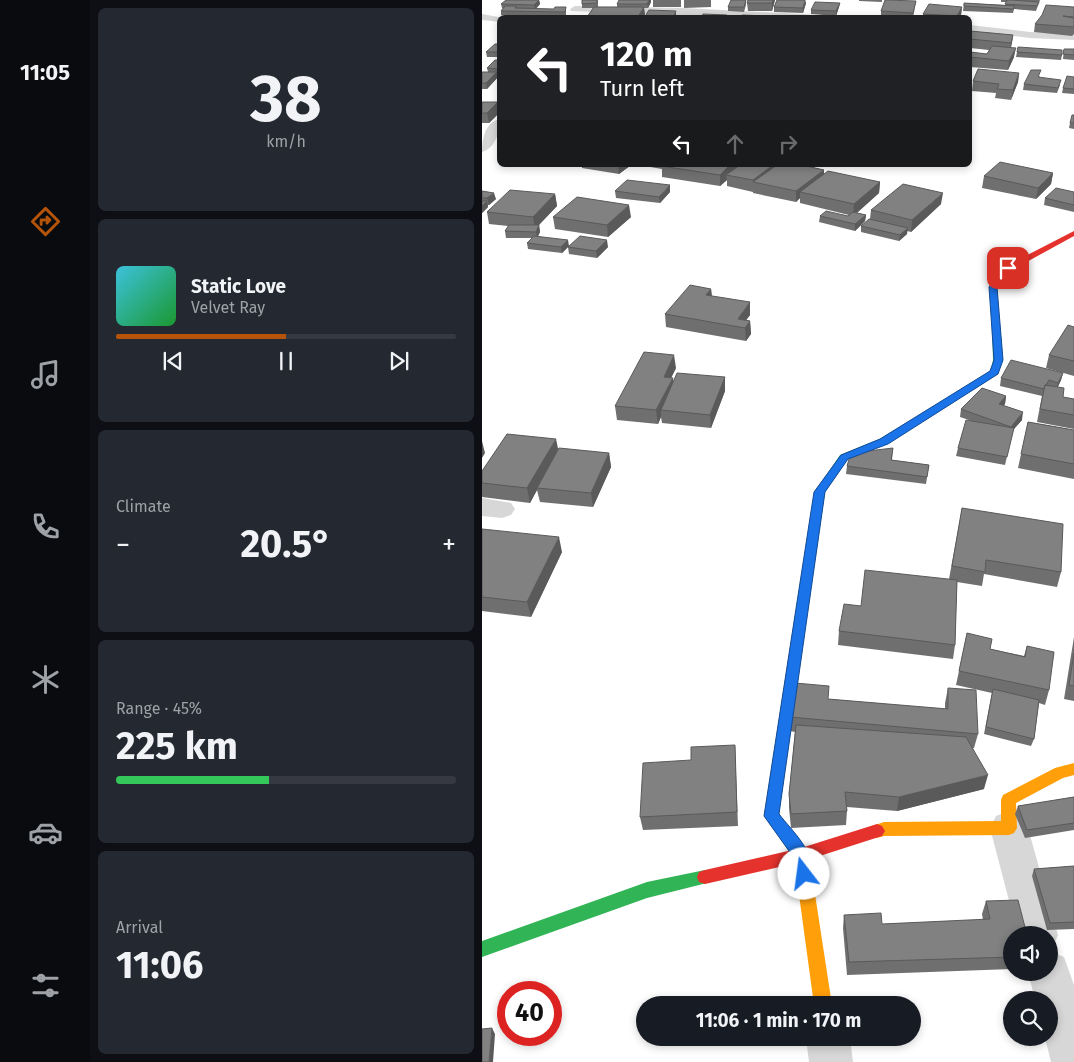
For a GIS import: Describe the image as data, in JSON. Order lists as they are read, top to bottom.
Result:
{
  "page": {
    "tabs": "11:05",
    "tile": [
      ["38", "km/h"],
      "Climate",
      ["Range · 45%", "225 km"],
      ["Arrival", "11:06"]
    ],
    "turn": ["120 m", "Turn left"],
    "song": ["Static Love", "Velvet Ray"],
    "heat": ["−", "20.5°", "+"],
    "limit": "40",
    "trip": "11:06 · 1 min · 170 m"
  }
}
